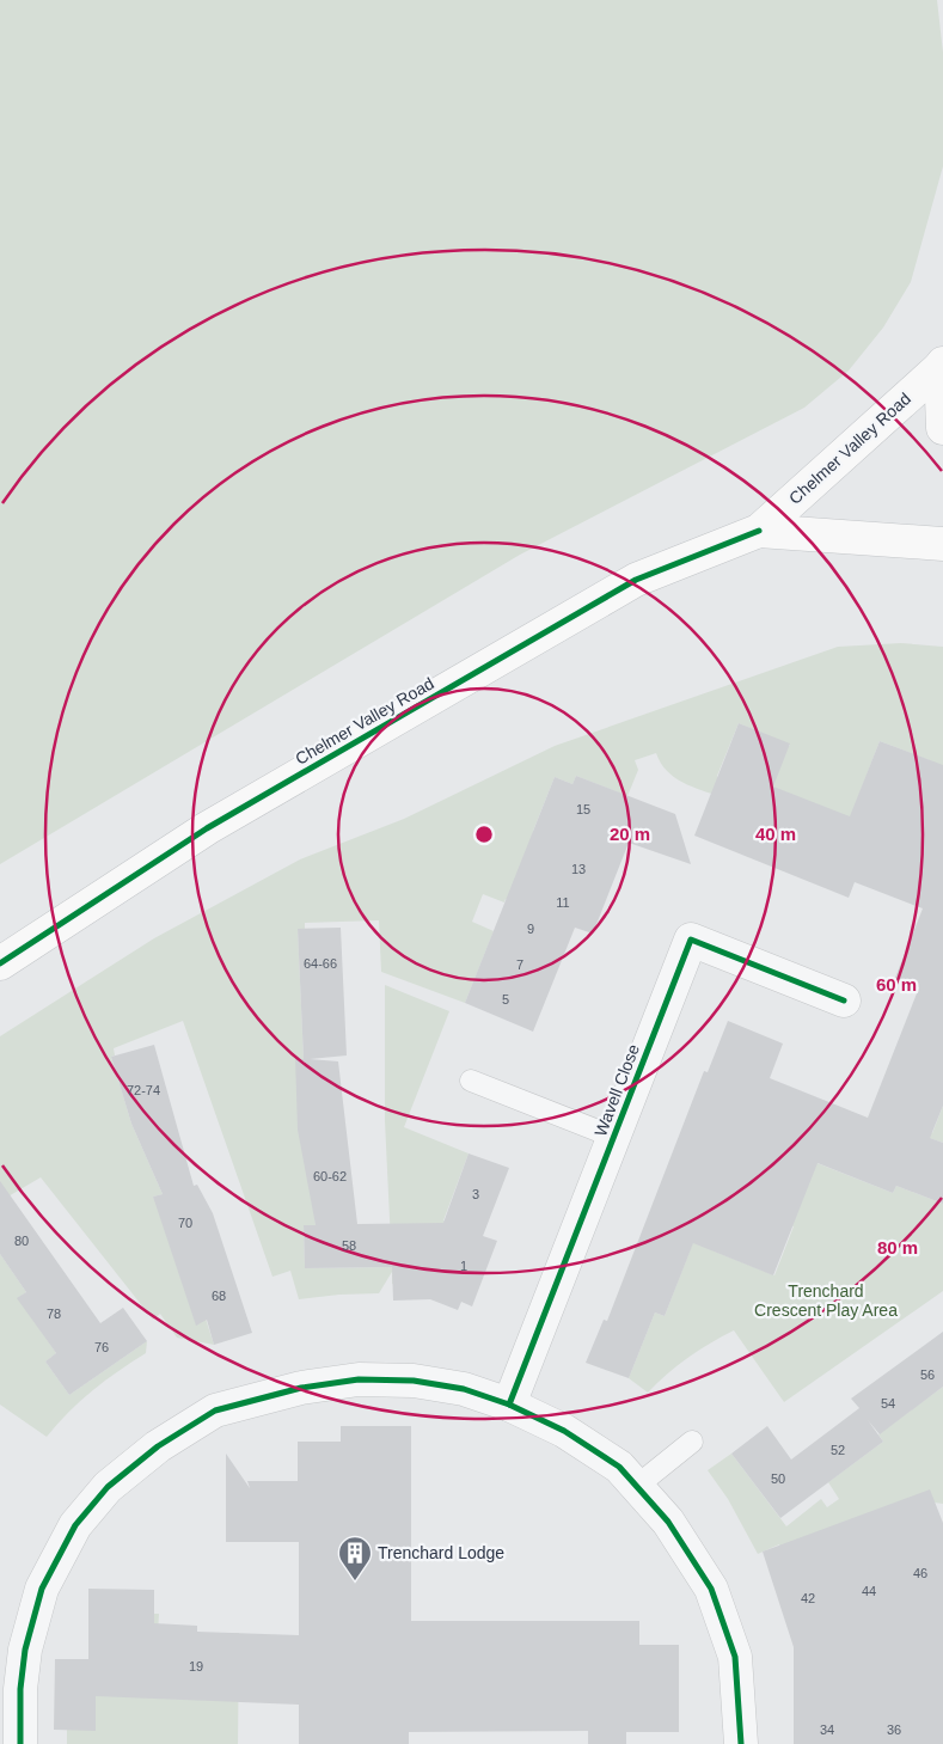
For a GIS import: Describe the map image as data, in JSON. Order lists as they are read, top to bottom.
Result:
{
  "streets": {
    "main road": ["Chelmer Valley Road"],
    "street": ["Wavell Close"]
  },
  "parks": ["Trenchard Crescent Play Area"],
  "places": {
    "building": ["Trenchard Lodge"]
  },
  "house_numbers": [
    "15",
    "13",
    "11",
    "9",
    "64-66",
    "7",
    "5",
    "72-74",
    "60-62",
    "3",
    "70",
    "80",
    "58",
    "1",
    "68",
    "78",
    "76",
    "56",
    "54",
    "52",
    "50",
    "46",
    "44",
    "42",
    "19",
    "34",
    "36"
  ],
  "rings": [
    "20 m",
    "40 m",
    "60 m",
    "80 m"
  ]
}
